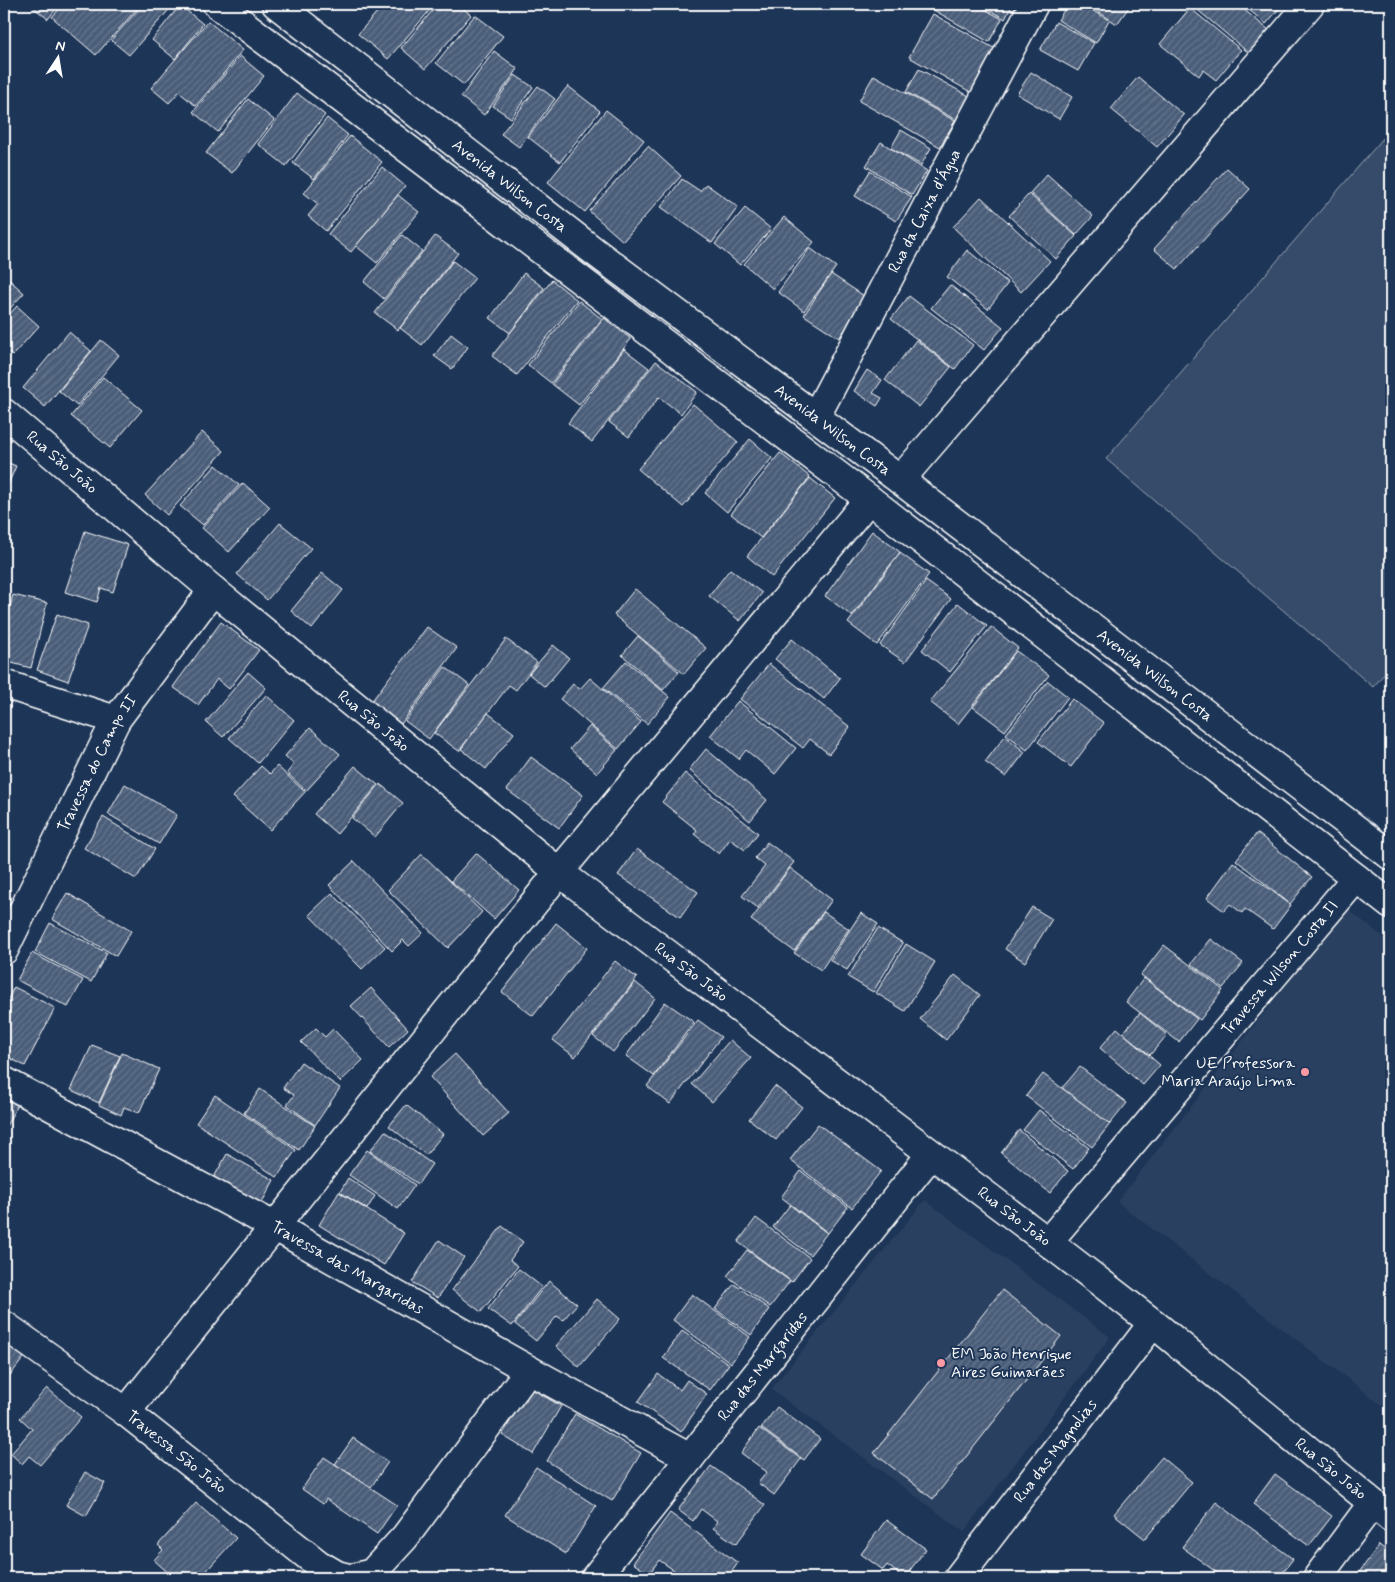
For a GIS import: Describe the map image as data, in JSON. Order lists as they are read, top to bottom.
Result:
{
  "streets": {
    "street": [
      "Avenida Wilson Costa",
      "Rua da Caixa d'Água",
      "Rua São João",
      "Travessa do Campo II",
      "Travessa Wilson Costa II",
      "Travessa das Margaridas",
      "Rua das Margaridas",
      "Rua das Magnolias",
      "Travessa São João"
    ]
  },
  "crossings": [
    ["Avenida Wilson Costa", "Rua da Caixa d'Água"],
    ["Rua São João", "Travessa do Campo II"],
    ["Rua São João", "Travessa Wilson Costa II"],
    ["Rua São João", "Rua das Margaridas"],
    ["Rua São João", "Rua das Magnolias"],
    ["Travessa das Margaridas", "Rua das Margaridas"],
    ["Travessa das Margaridas", "Travessa São João"]
  ],
  "places": ["UE Professora Maria Araújo Lima", "EM João Henrique Aires Guimarães"],
  "north": "top"
}
